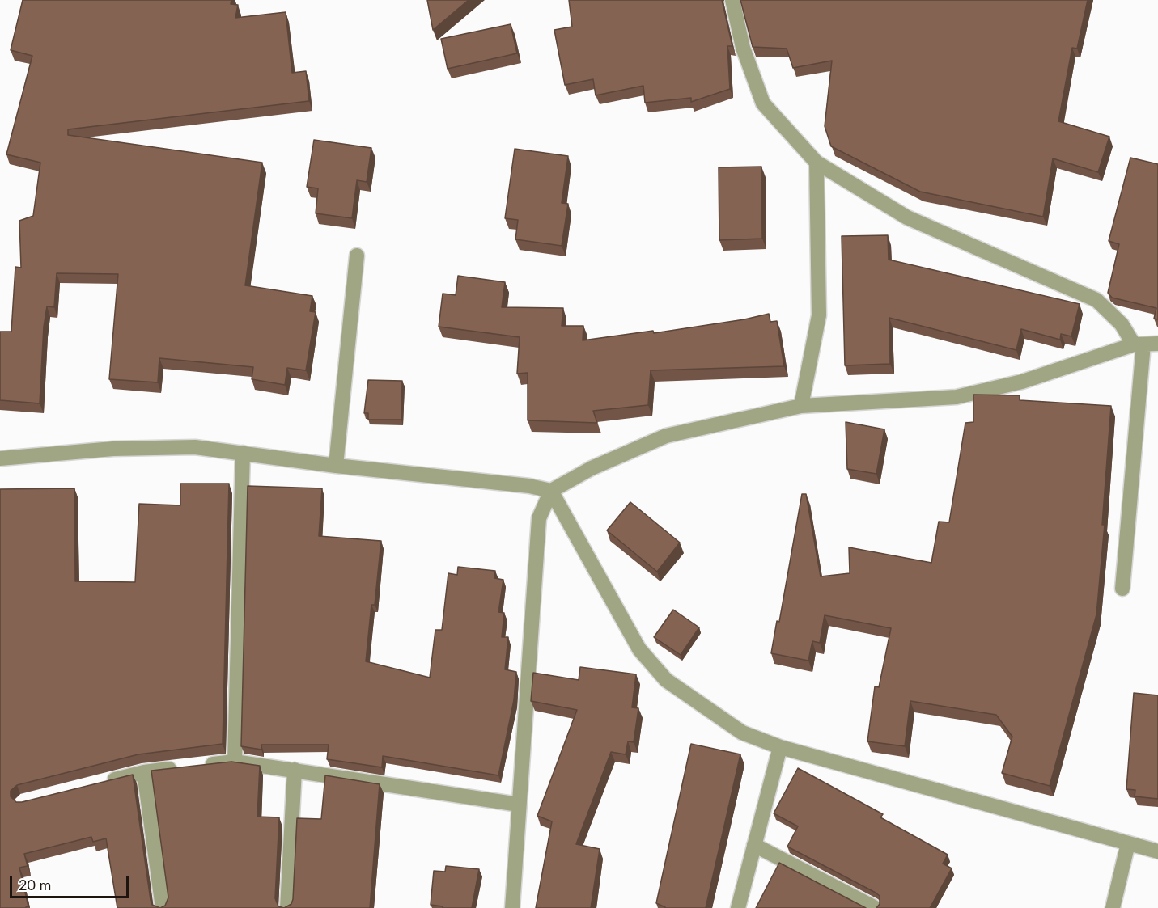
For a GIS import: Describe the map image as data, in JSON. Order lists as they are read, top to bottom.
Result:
{
  "scale_bar": "20 m"
}
